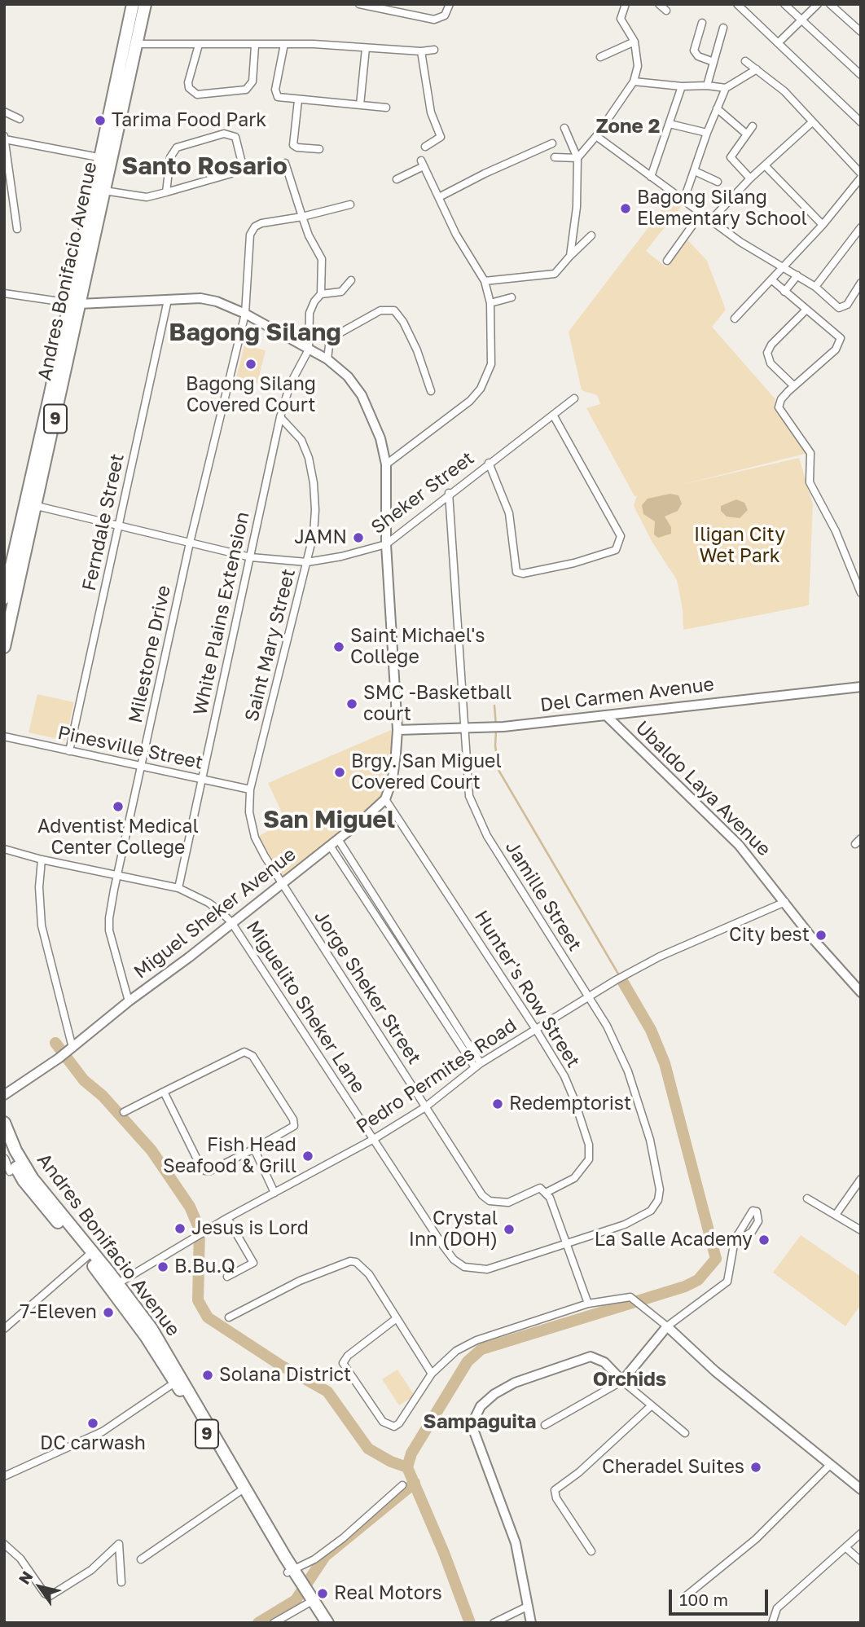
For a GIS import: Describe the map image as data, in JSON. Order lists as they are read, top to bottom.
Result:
{
  "streets": {
    "highway": ["Andres Bonifacio Avenue", "9"],
    "street": [
      "Sheker Street",
      "Ferndale Street",
      "White Plains Extension",
      "Saint Mary Street",
      "Milestone Drive",
      "Del Carmen Avenue",
      "Pinesville Street",
      "Ubaldo Laya Avenue",
      "Jamille Street",
      "Miguel Sheker Avenue",
      "Jorge Sheker Street",
      "Hunter's Row Street",
      "Miguelito Sheker Lane",
      "Pedro Permites Road"
    ]
  },
  "crossings": [
    ["Andres Bonifacio Avenue", "Sheker Street"],
    ["Andres Bonifacio Avenue", "Pedro Permites Road"],
    ["Sheker Street", "Ferndale Street"],
    ["Sheker Street", "White Plains Extension"],
    ["Sheker Street", "Saint Mary Street"],
    ["Sheker Street", "Milestone Drive"],
    ["Sheker Street", "Jamille Street"],
    ["Ferndale Street", "Pinesville Street"],
    ["White Plains Extension", "Saint Mary Street"],
    ["White Plains Extension", "Pinesville Street"],
    ["White Plains Extension", "Miguelito Sheker Lane"],
    ["Saint Mary Street", "Pinesville Street"],
    ["Saint Mary Street", "Miguel Sheker Avenue"],
    ["Saint Mary Street", "Jorge Sheker Street"],
    ["Milestone Drive", "Pinesville Street"],
    ["Milestone Drive", "Miguel Sheker Avenue"],
    ["Milestone Drive", "Miguelito Sheker Lane"],
    ["Del Carmen Avenue", "Ubaldo Laya Avenue"],
    ["Del Carmen Avenue", "Jamille Street"],
    ["Ubaldo Laya Avenue", "Pedro Permites Road"],
    ["Jamille Street", "Miguelito Sheker Lane"],
    ["Jamille Street", "Pedro Permites Road"],
    ["Miguel Sheker Avenue", "Jorge Sheker Street"],
    ["Miguel Sheker Avenue", "Hunter's Row Street"],
    ["Miguel Sheker Avenue", "Miguelito Sheker Lane"],
    ["Jorge Sheker Street", "Hunter's Row Street"],
    ["Jorge Sheker Street", "Pedro Permites Road"],
    ["Hunter's Row Street", "Pedro Permites Road"],
    ["Miguelito Sheker Lane", "Pedro Permites Road"]
  ],
  "districts": [
    "Zone 2",
    "Santo Rosario",
    "Bagong Silang",
    "San Miguel",
    "Orchids",
    "Sampaguita"
  ],
  "parks": ["Iligan City Wet Park"],
  "places": [
    "Tarima Food Park",
    "Bagong Silang Elementary School",
    "Bagong Silang Covered Court",
    "JAMN",
    "Saint Michael's College",
    "SMC -Basketball court",
    "Brgy. San Miguel Covered Court",
    "Adventist Medical Center College",
    "City best",
    "Redemptorist",
    "Fish Head Seafood & Grill",
    "Jesus is Lord",
    "Crystal Inn (DOH)",
    "La Salle Academy",
    "B.Bu.Q",
    "7-Eleven",
    "Solana District",
    "DC carwash",
    "Cheradel Suites",
    "Real Motors"
  ],
  "scale_bar": "100 m",
  "north": "top left"
}
